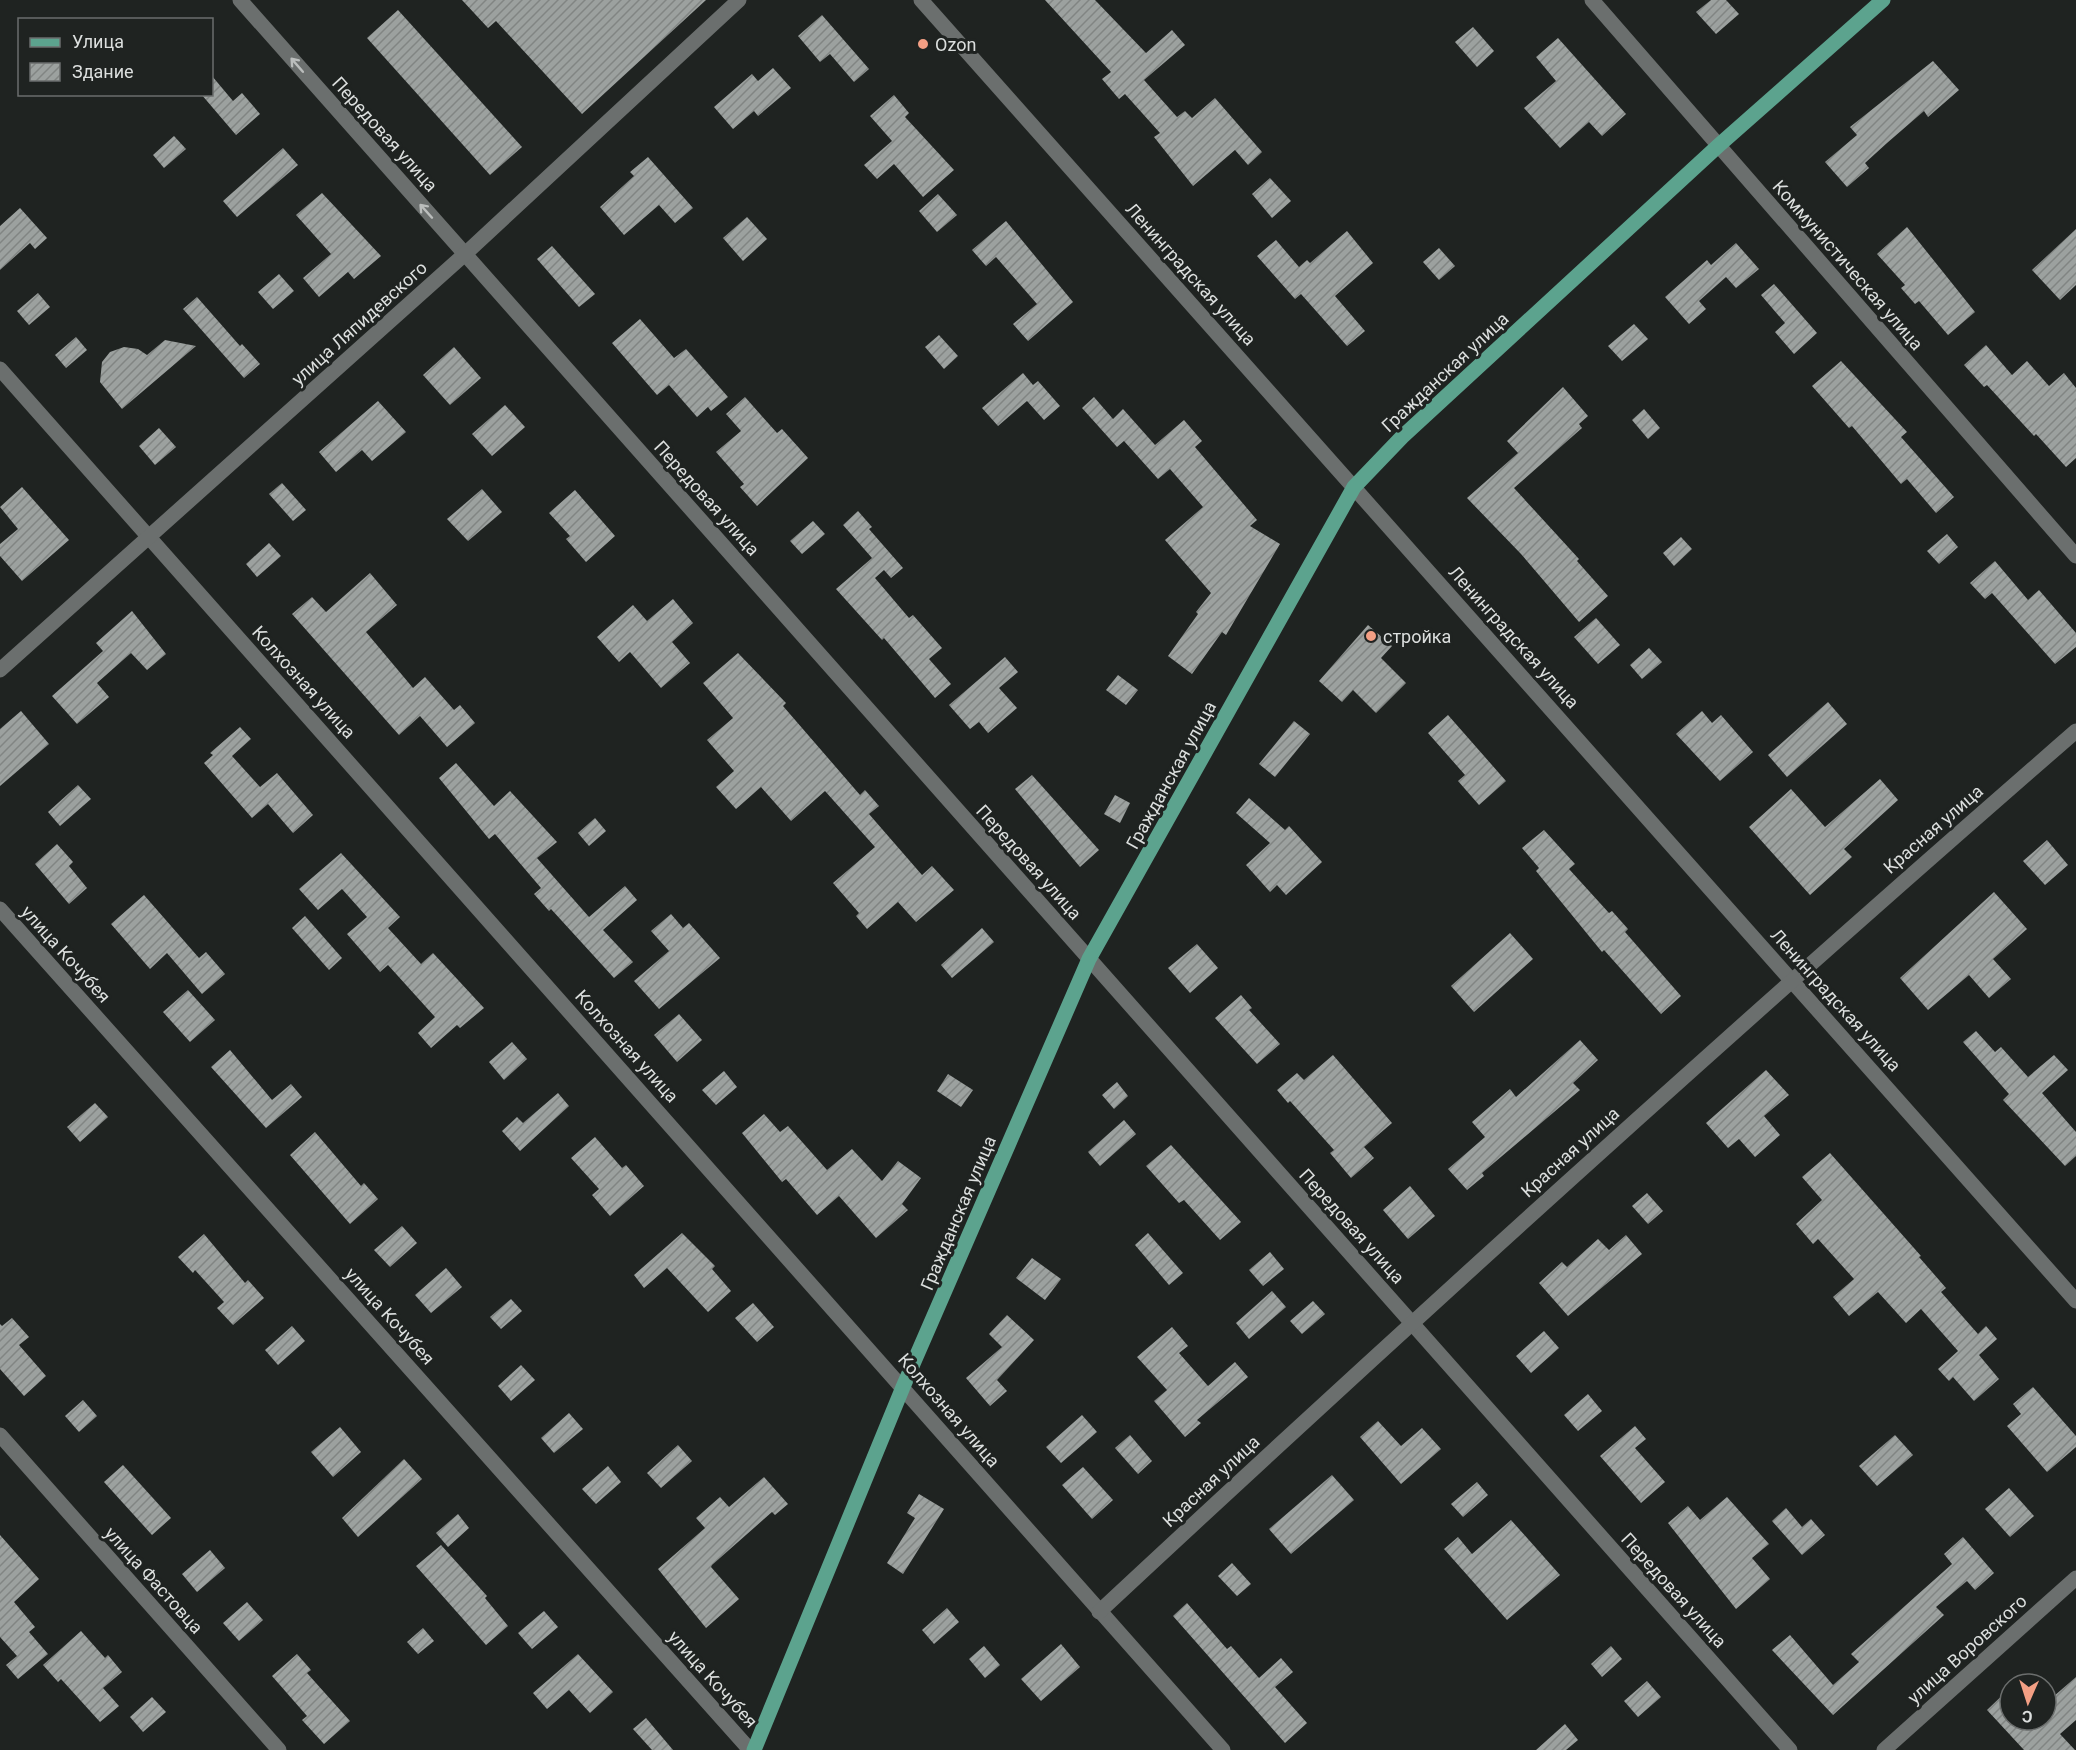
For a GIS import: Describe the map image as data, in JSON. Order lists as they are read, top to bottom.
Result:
{
  "streets": {
    "main road": ["Гражданская улица"],
    "street": [
      "Передовая улица",
      "Коммунистическая улица",
      "Ленинградская улица",
      "улица Ляпидевского",
      "Колхозная улица",
      "Красная улица",
      "улица Кочубея",
      "улица Фастовца",
      "улица Воровского"
    ]
  },
  "crossings": [
    ["Передовая улица", "улица Ляпидевского"],
    ["Передовая улица", "Гражданская улица"],
    ["Передовая улица", "Красная улица"],
    ["Коммунистическая улица", "Гражданская улица"],
    ["Ленинградская улица", "Гражданская улица"],
    ["Ленинградская улица", "Красная улица"],
    ["улица Ляпидевского", "Колхозная улица"],
    ["Гражданская улица", "Колхозная улица"],
    ["Гражданская улица", "улица Кочубея"],
    ["Колхозная улица", "Красная улица"]
  ],
  "places": ["Ozon", "стройка"],
  "legend": ["Улица", "Здание"],
  "north": "bottom"
}
